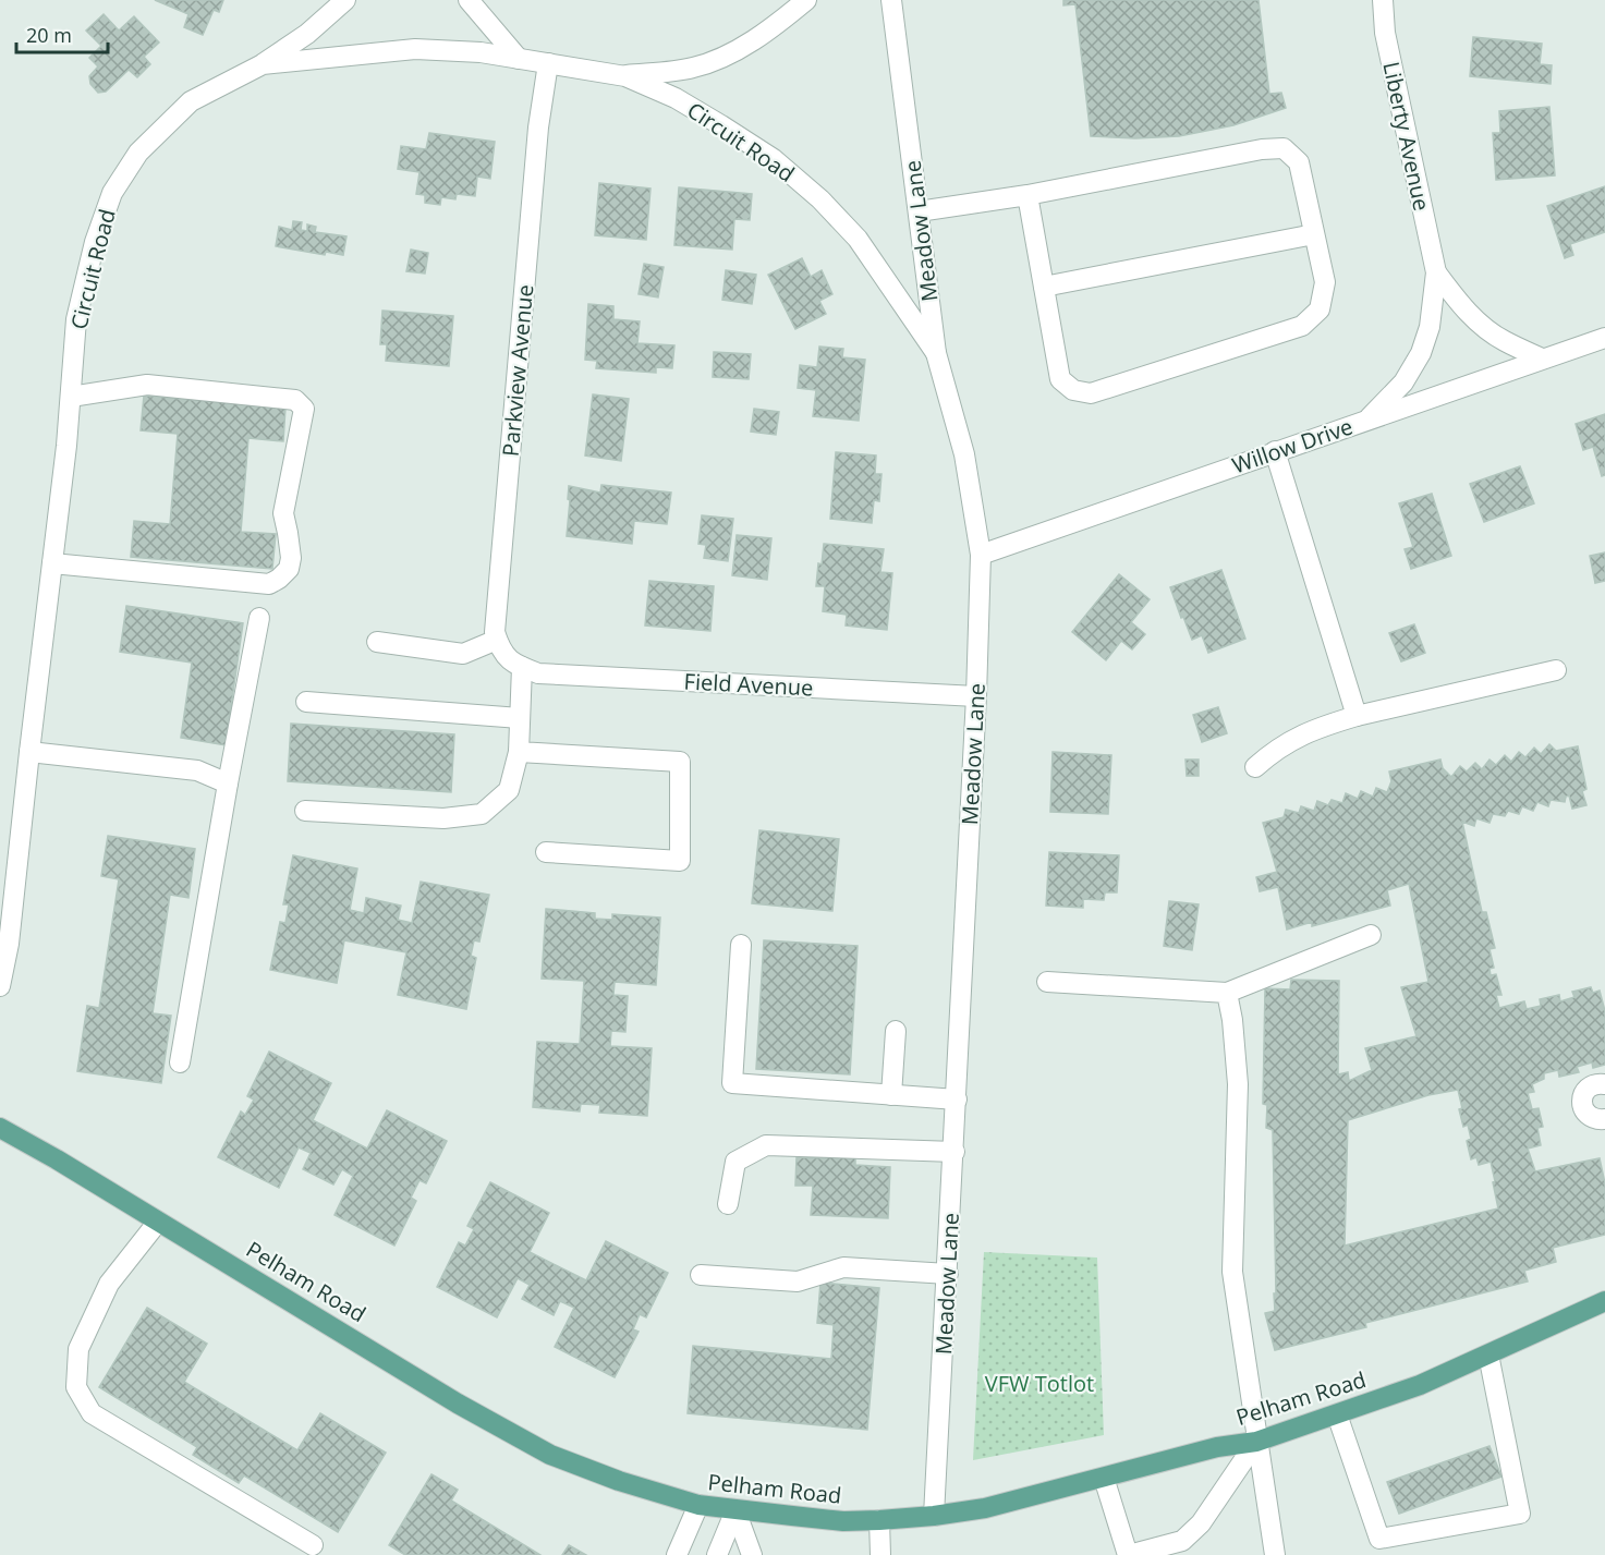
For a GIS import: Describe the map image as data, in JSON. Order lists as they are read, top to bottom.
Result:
{
  "streets": {
    "main road": ["Pelham Road"],
    "street": [
      "Liberty Avenue",
      "Circuit Road",
      "Meadow Lane",
      "Parkview Avenue",
      "Willow Drive",
      "Field Avenue"
    ]
  },
  "crossings": [
    ["Liberty Avenue", "Willow Drive"],
    ["Circuit Road", "Meadow Lane"],
    ["Circuit Road", "Parkview Avenue"],
    ["Meadow Lane", "Willow Drive"],
    ["Meadow Lane", "Field Avenue"],
    ["Meadow Lane", "Pelham Road"]
  ],
  "parks": ["VFW Totlot"],
  "scale_bar": "20 m"
}
